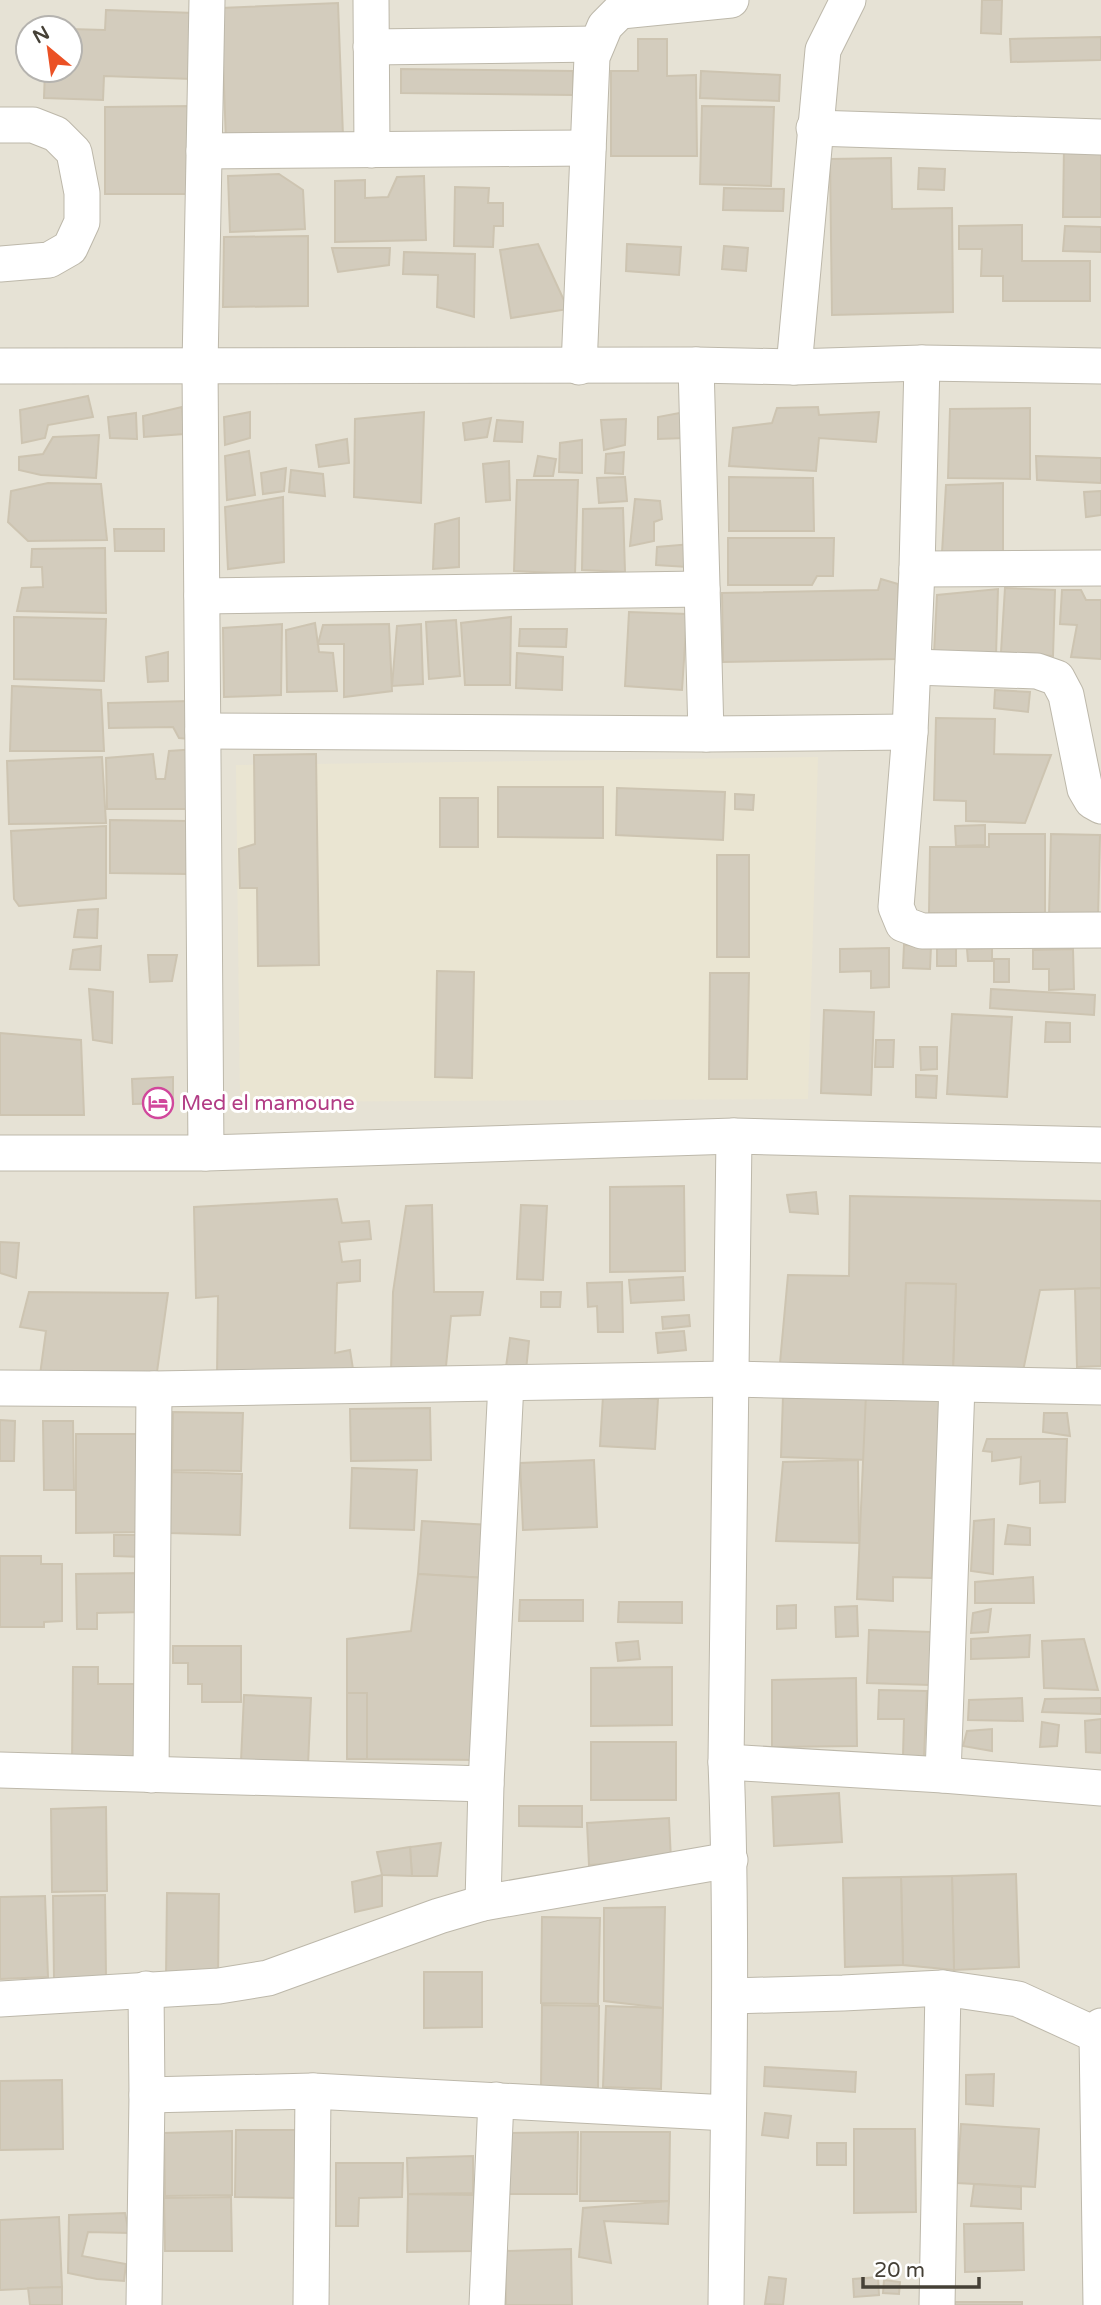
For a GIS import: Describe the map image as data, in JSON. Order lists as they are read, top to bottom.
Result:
{
  "places": {
    "hotel": ["Med el mamoune"]
  },
  "scale_bar": "20 m",
  "north": "top left"
}
